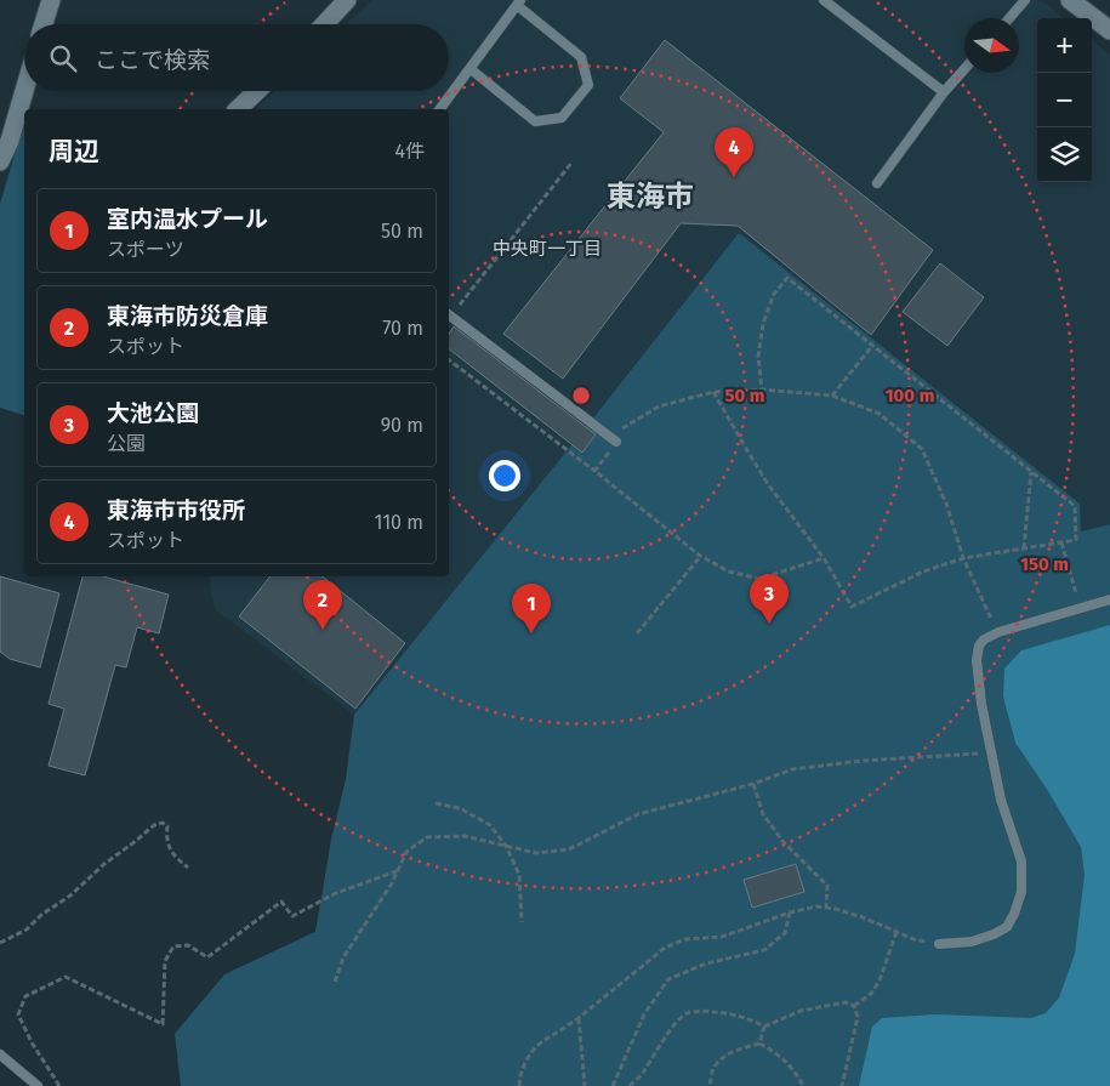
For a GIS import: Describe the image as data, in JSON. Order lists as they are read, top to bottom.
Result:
{
  "districts": ["東海市", "中央町一丁目"],
  "north": "right",
  "page": {
    "map_buttons": ["+", "−"],
    "search": "ここで検索",
    "heading": ["周辺", "4件"],
    "pins": [
      "4",
      "3",
      "2",
      "1"
    ],
    "list": [
      {
        "mark": "1",
        "name": "室内温水プール",
        "note": "スポーツ",
        "value": "50 m"
      },
      {
        "mark": "2",
        "name": "東海市防災倉庫",
        "note": "スポット",
        "value": "70 m"
      },
      {
        "mark": "3",
        "name": "大池公園",
        "note": "公園",
        "value": "90 m"
      },
      {
        "mark": "4",
        "name": "東海市市役所",
        "note": "スポット",
        "value": "110 m"
      }
    ]
  },
  "rings": ["50 m", "100 m", "150 m"]
}
